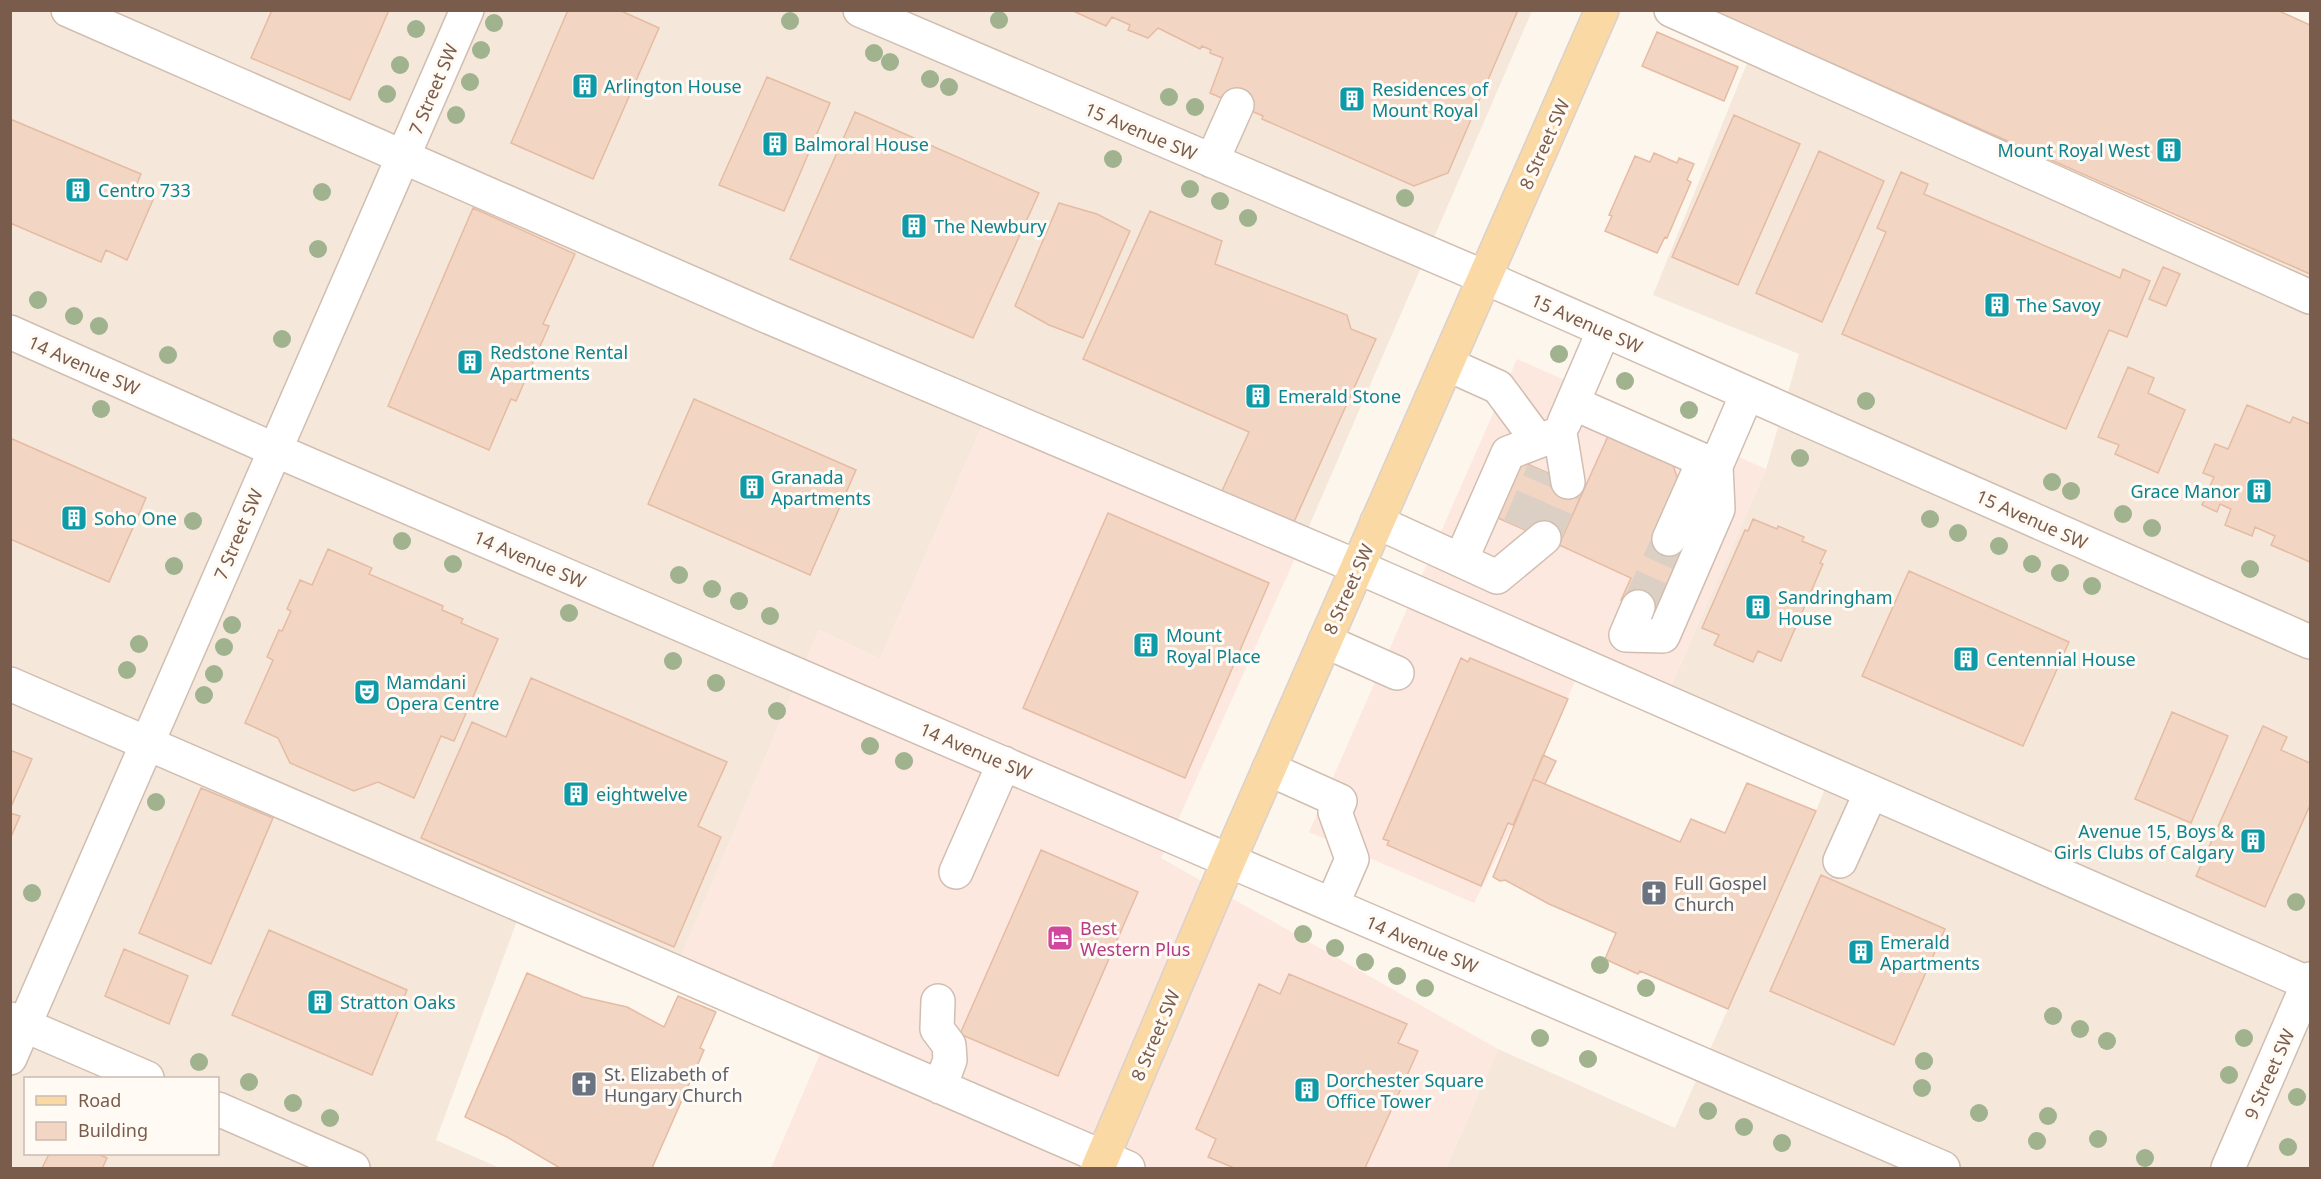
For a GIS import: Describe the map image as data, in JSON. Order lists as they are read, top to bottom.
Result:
{
  "streets": {
    "main road": ["8 Street SW"],
    "street": [
      "7 Street SW",
      "15 Avenue SW",
      "14 Avenue SW",
      "9 Street SW"
    ]
  },
  "crossings": [
    ["7 Street SW", "14 Avenue SW"],
    ["15 Avenue SW", "8 Street SW"],
    ["8 Street SW", "14 Avenue SW"]
  ],
  "places": {
    "building": [
      "Arlington House",
      "Residences of Mount Royal",
      "Balmoral House",
      "Mount Royal West",
      "Centro 733",
      "The Newbury",
      "The Savoy",
      "Redstone Rental Apartments",
      "Emerald Stone",
      "Granada Apartments",
      "Grace Manor",
      "Soho One",
      "Sandringham House",
      "Mount Royal Place",
      "Centennial House",
      "eightwelve",
      "Avenue 15, Boys & Girls Clubs of Calgary",
      "Emerald Apartments",
      "Stratton Oaks",
      "Dorchester Square Office Tower"
    ],
    "theatre": ["Mamdani Opera Centre"],
    "church": ["Full Gospel Church", "St. Elizabeth of Hungary Church"],
    "hotel": ["Best Western Plus"]
  },
  "legend": ["Road", "Building"]
}
